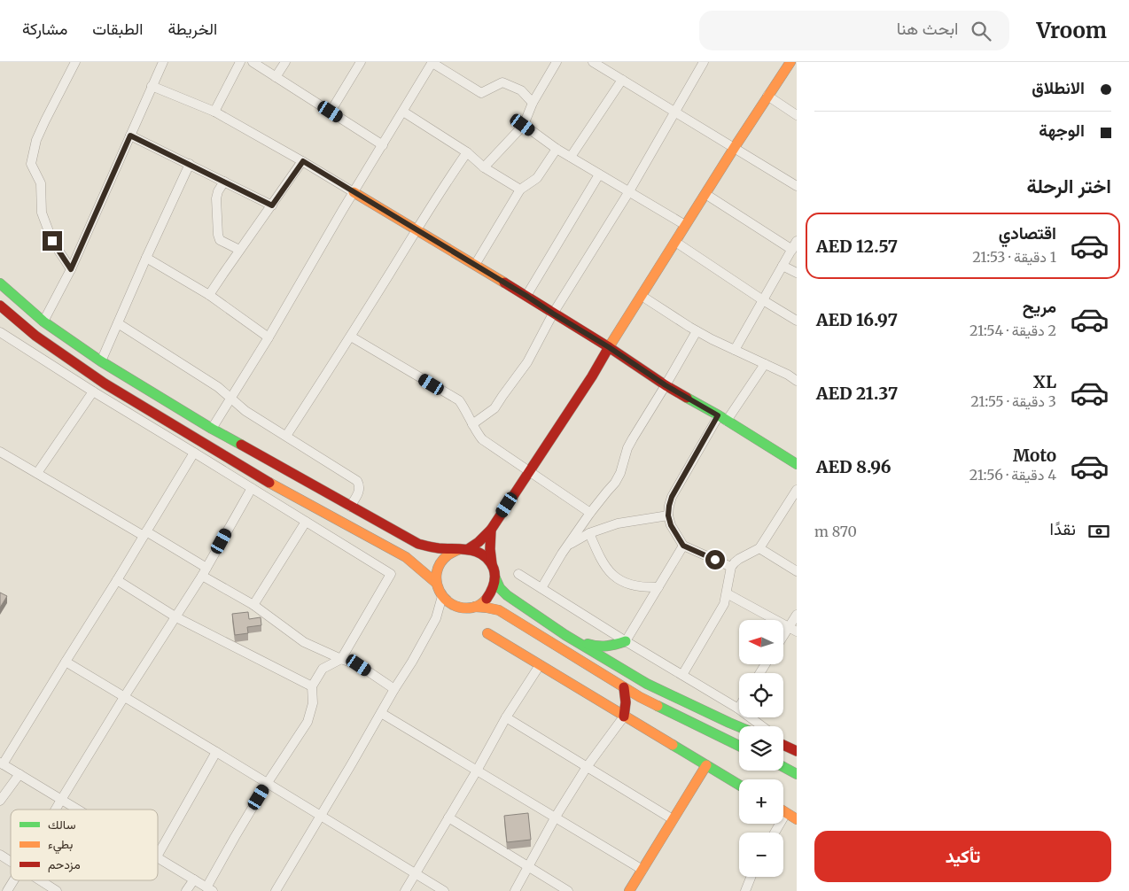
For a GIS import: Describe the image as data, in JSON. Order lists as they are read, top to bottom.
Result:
{
  "legend": ["سالك", "بطيء", "مزدحم"],
  "north": "left",
  "page": {
    "header": "Vroom",
    "search": "ابحث هنا",
    "nav": ["الخريطة", "الطبقات", "مشاركة"],
    "banner": ["الانطلاق", "الوجهة"],
    "heading": "اختر الرحلة",
    "list": [
      {
        "name": "اقتصادي",
        "note": "1 دقيقة · 21:53",
        "value": "AED 12.57"
      },
      {
        "name": "مريح",
        "note": "2 دقيقة · 21:54",
        "value": "AED 16.97"
      },
      {
        "name": "XL",
        "note": "3 دقيقة · 21:55",
        "value": "AED 21.37"
      },
      {
        "name": "Moto",
        "note": "4 دقيقة · 21:56",
        "value": "AED 8.96"
      }
    ],
    "pay": ["نقدًا", "870 m"],
    "map_buttons": ["+", "−"],
    "buttons": "تأكيد"
  }
}
